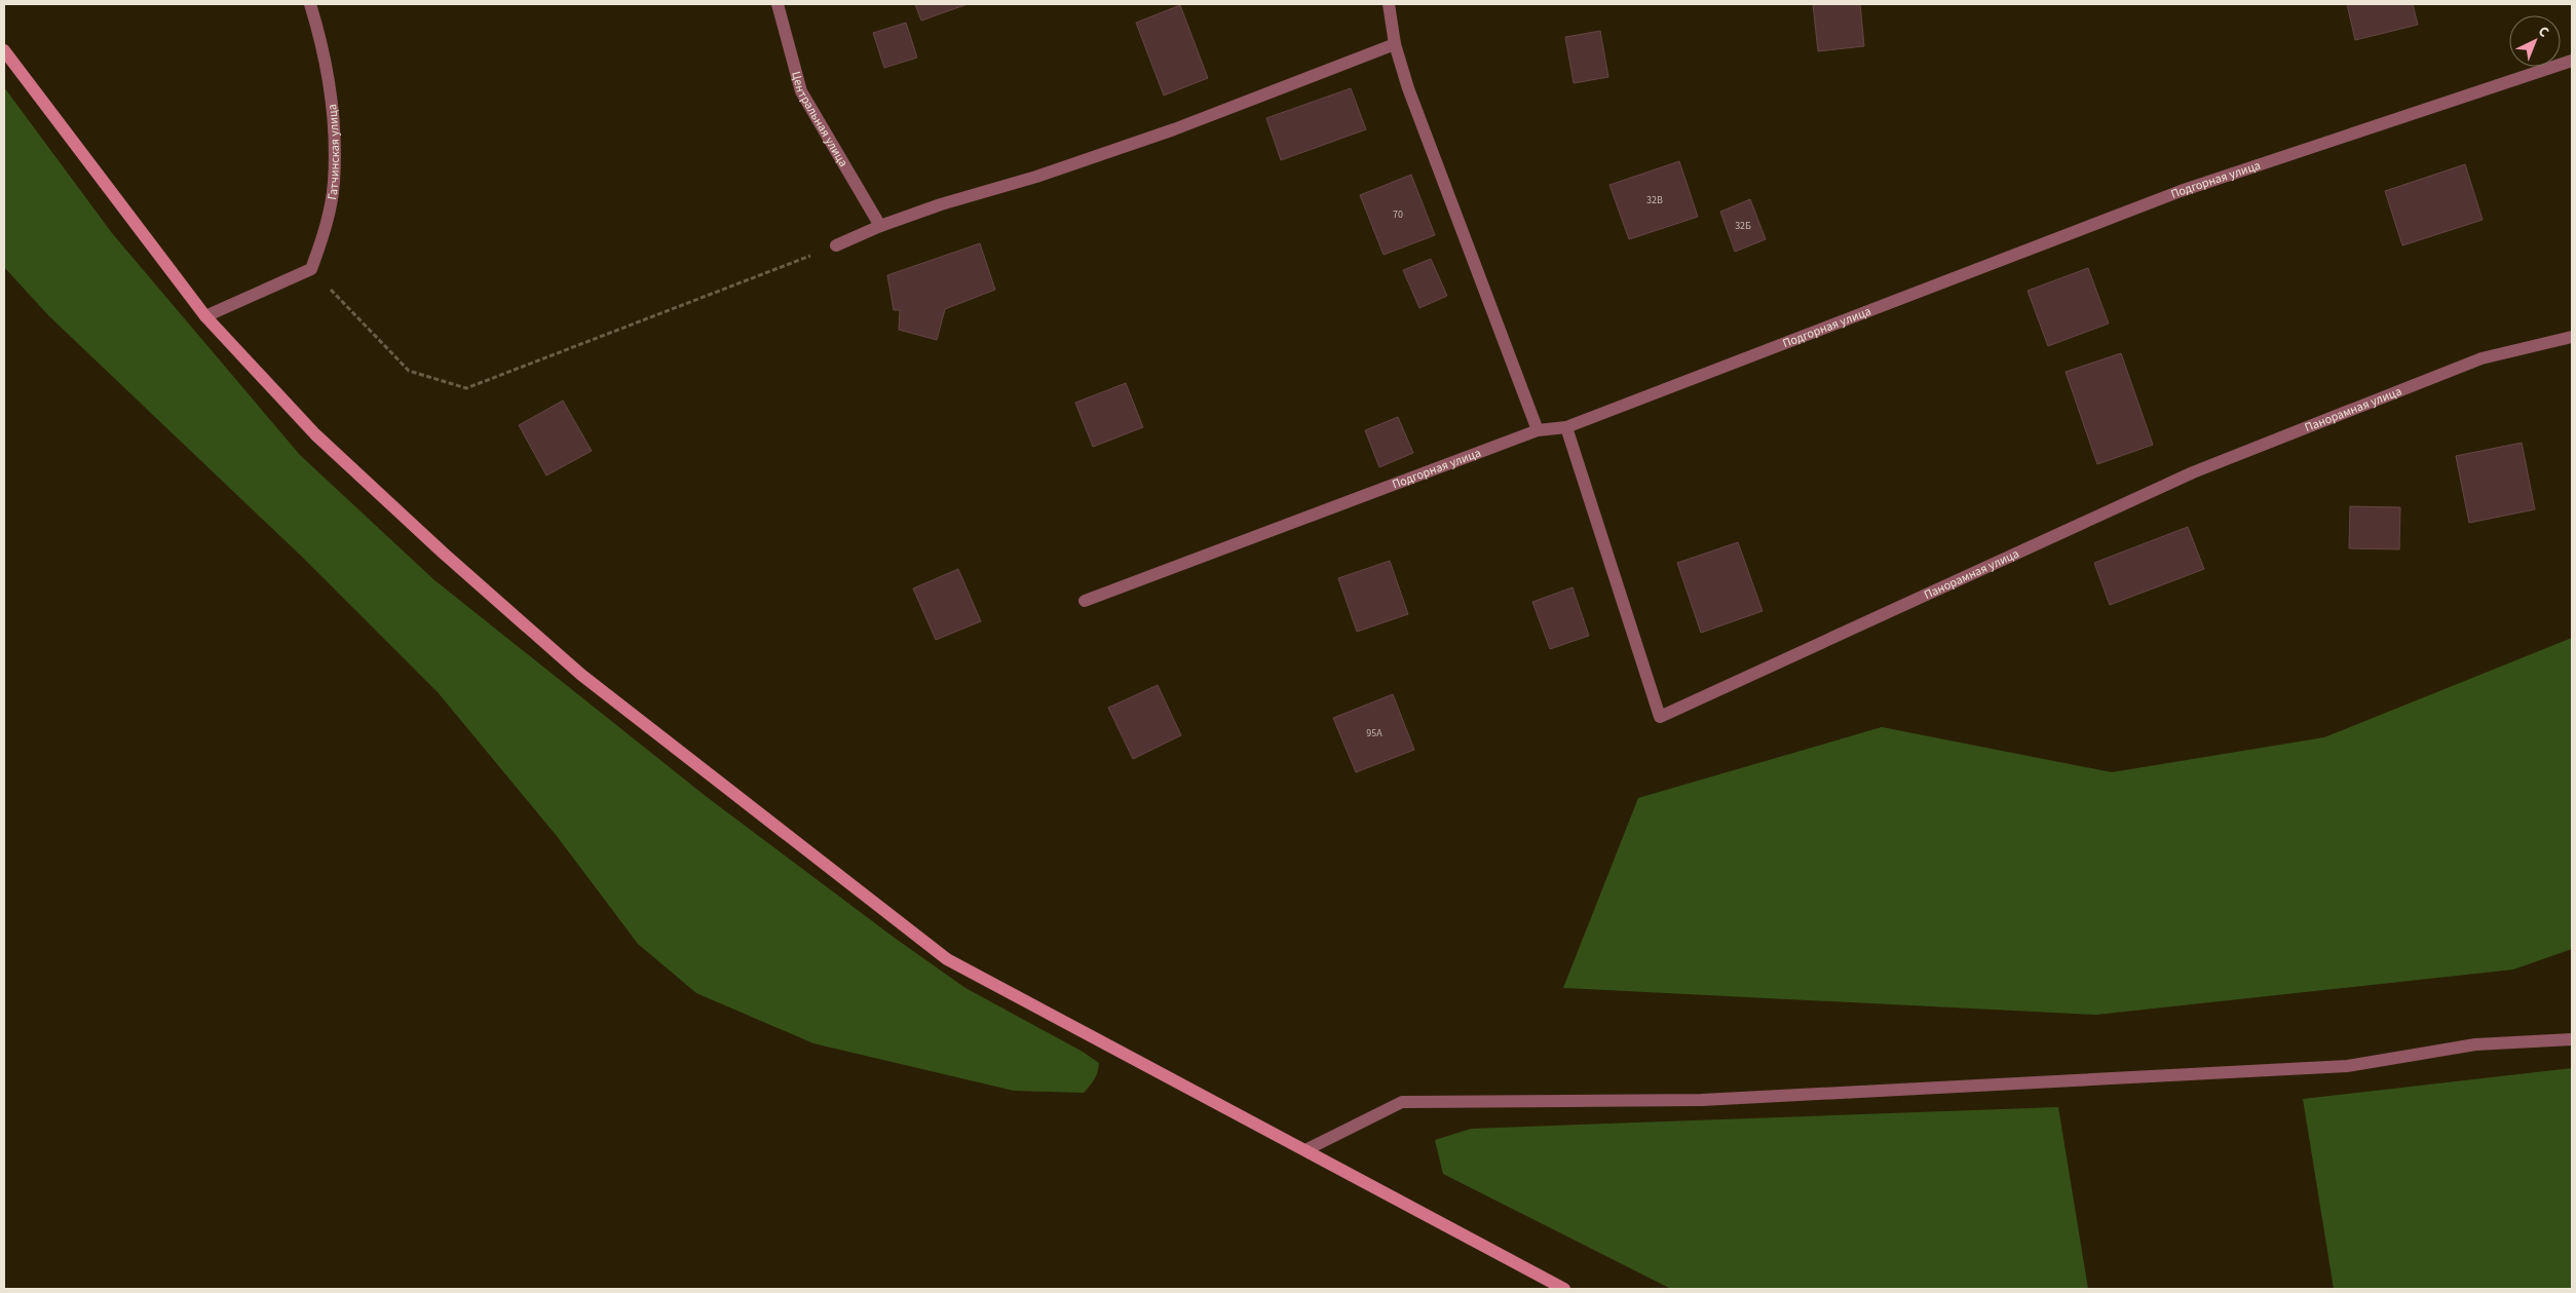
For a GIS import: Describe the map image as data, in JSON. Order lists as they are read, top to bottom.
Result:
{
  "streets": {
    "street": [
      "Центральная улица",
      "Гатчинская улица",
      "Подгорная улица",
      "Панорамная улица"
    ]
  },
  "crossings": [
    ["Подгорная улица", "Панорамная улица"]
  ],
  "house_numbers": [
    "32В",
    "70",
    "32Б",
    "95А"
  ],
  "north": "top right"
}
